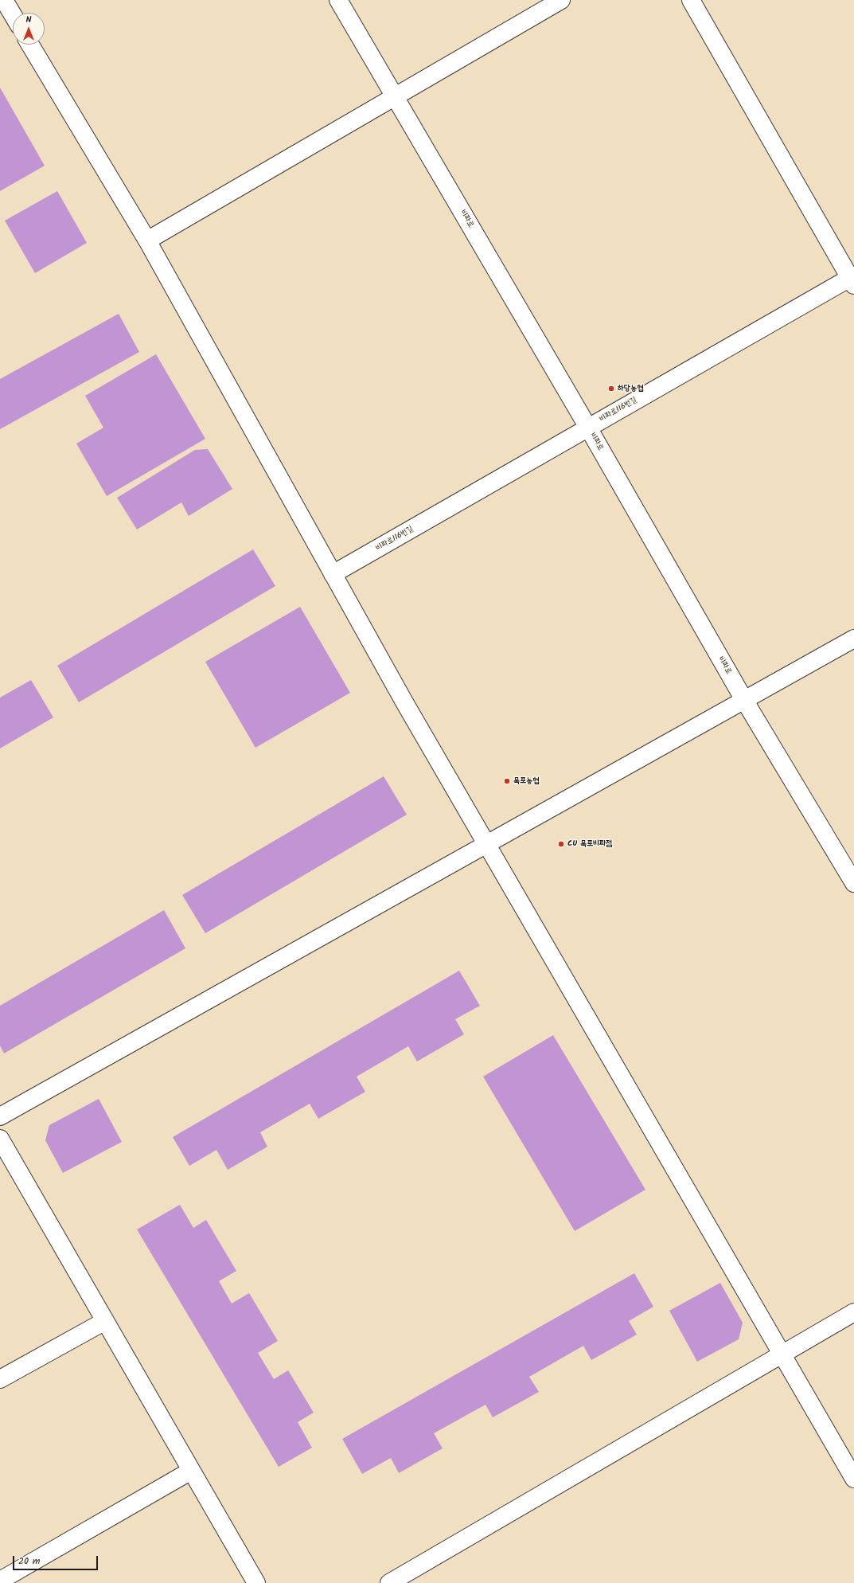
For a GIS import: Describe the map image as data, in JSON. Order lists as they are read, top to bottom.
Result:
{
  "streets": {
    "street": ["비파로", "비파로116번길"]
  },
  "crossings": [
    ["비파로", "비파로116번길"]
  ],
  "places": ["하당농협", "목포농협", "CU 목포비파점"],
  "scale_bar": "20 m",
  "north": "top"
}
